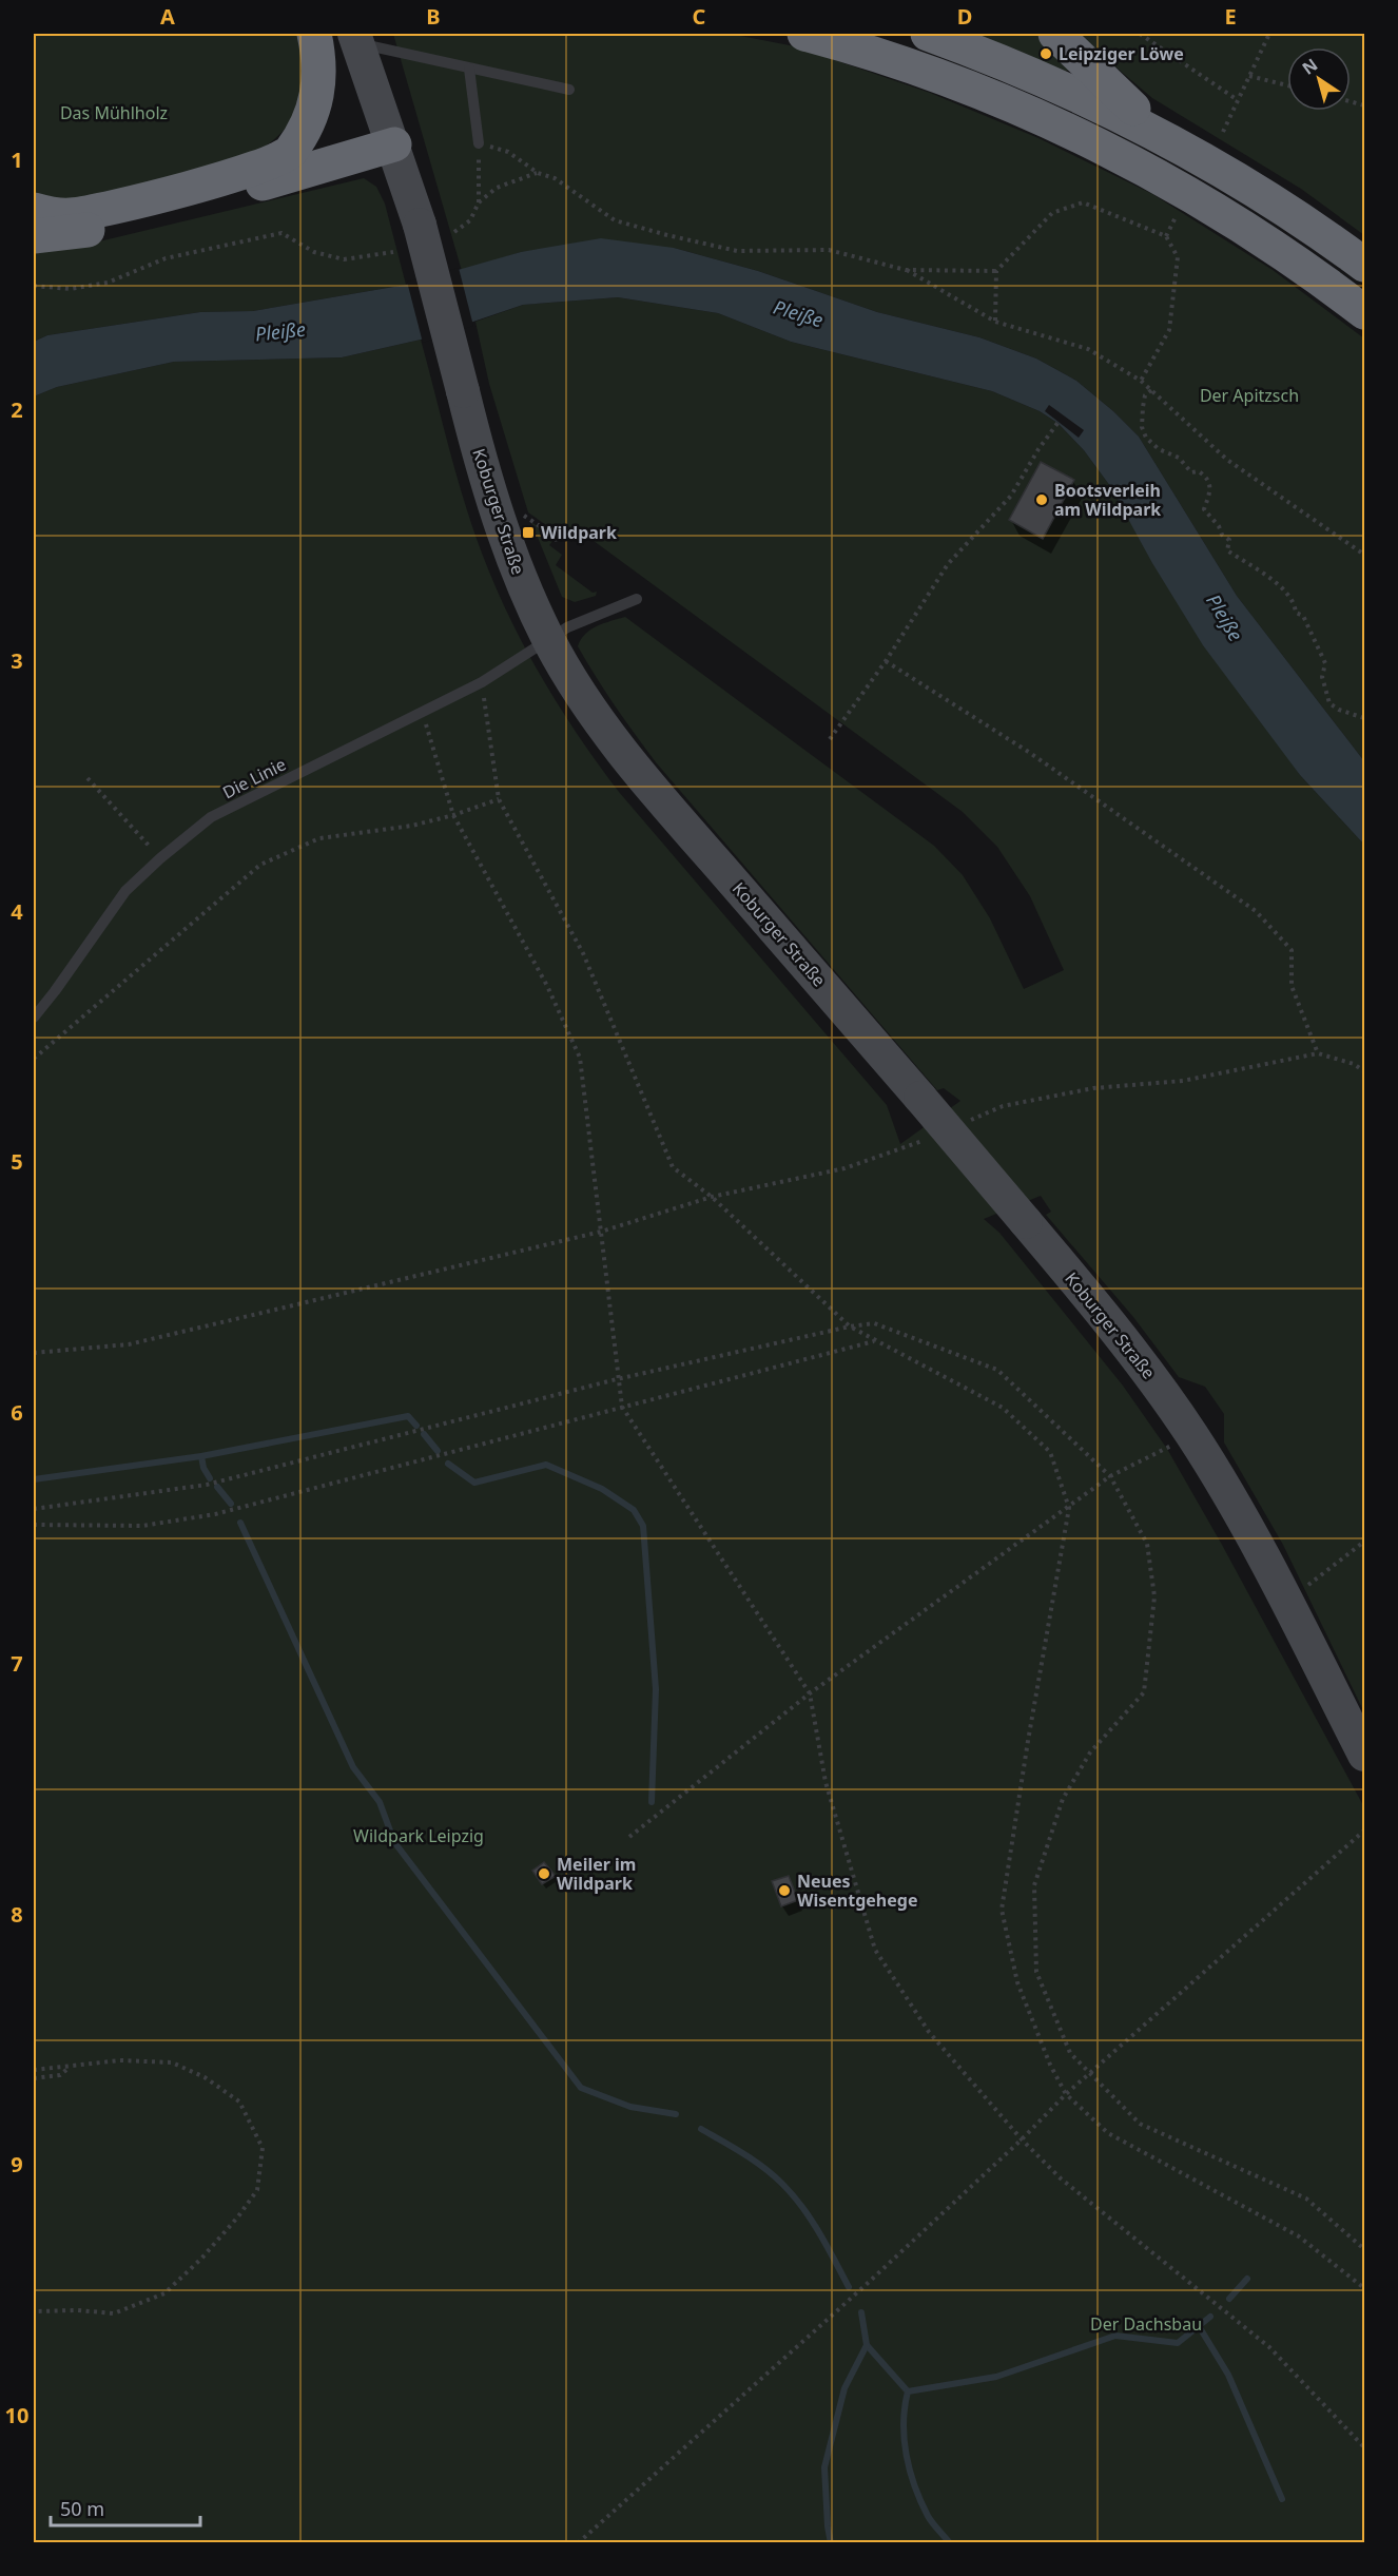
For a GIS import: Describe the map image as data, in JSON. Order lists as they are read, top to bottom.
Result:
{
  "streets": {
    "main road": ["Koburger Straße"],
    "lane": ["Die Linie"]
  },
  "crossings": [
    ["Koburger Straße", "Die Linie"]
  ],
  "water": ["Pleiße"],
  "parks": [
    "Das Mühlholz",
    "Der Apitzsch",
    "Wildpark Leipzig",
    "Der Dachsbau"
  ],
  "places": {
    "other": [
      "Leipziger Löwe",
      "Bootsverleih am Wildpark",
      "Meiler im Wildpark",
      "Neues Wisentgehege"
    ],
    "transit": ["Wildpark"]
  },
  "scale_bar": "50 m",
  "north": "top left",
  "grid": {
    "columns": [
      "A",
      "B",
      "C",
      "D",
      "E"
    ],
    "rows": [
      "1",
      "2",
      "3",
      "4",
      "5",
      "6",
      "7",
      "8",
      "9",
      "10"
    ]
  }
}
